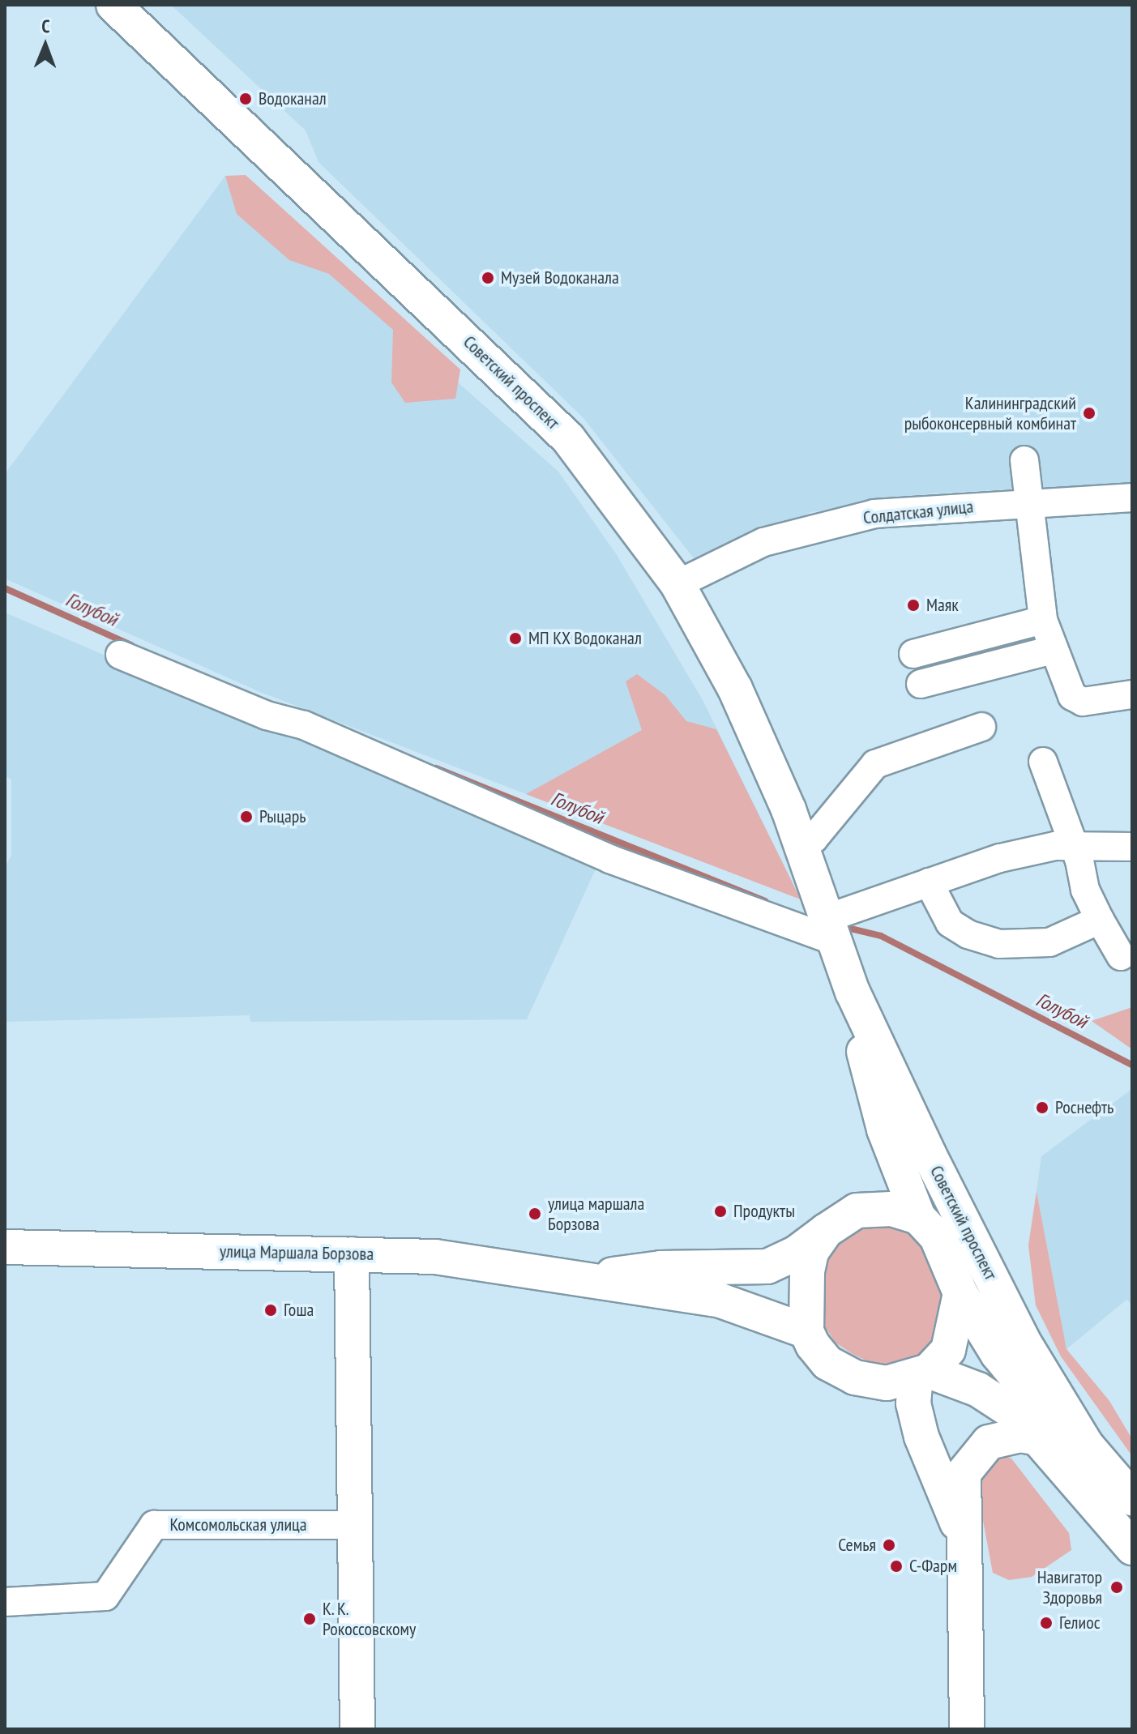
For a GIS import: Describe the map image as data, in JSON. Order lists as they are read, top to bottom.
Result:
{
  "streets": {
    "main road": ["Советский проспект", "улица Маршала Борзова"],
    "street": ["Солдатская улица", "Комсомольская улица"]
  },
  "crossings": [
    ["Советский проспект", "Солдатская улица"],
    ["Советский проспект", "улица Маршала Борзова"]
  ],
  "water": ["Голубой"],
  "places": [
    "Водоканал",
    "Музей Водоканала",
    "Калининградский рыбоконсервный комбинат",
    "Маяк",
    "МП КХ Водоканал",
    "Рыцарь",
    "Роснефть",
    "Продукты",
    "улица маршала Борзова",
    "Гоша",
    "Семья",
    "С-Фарм",
    "Навигатор Здоровья",
    "К. К. Рокоссовскому",
    "Гелиос"
  ],
  "north": "top"
}
